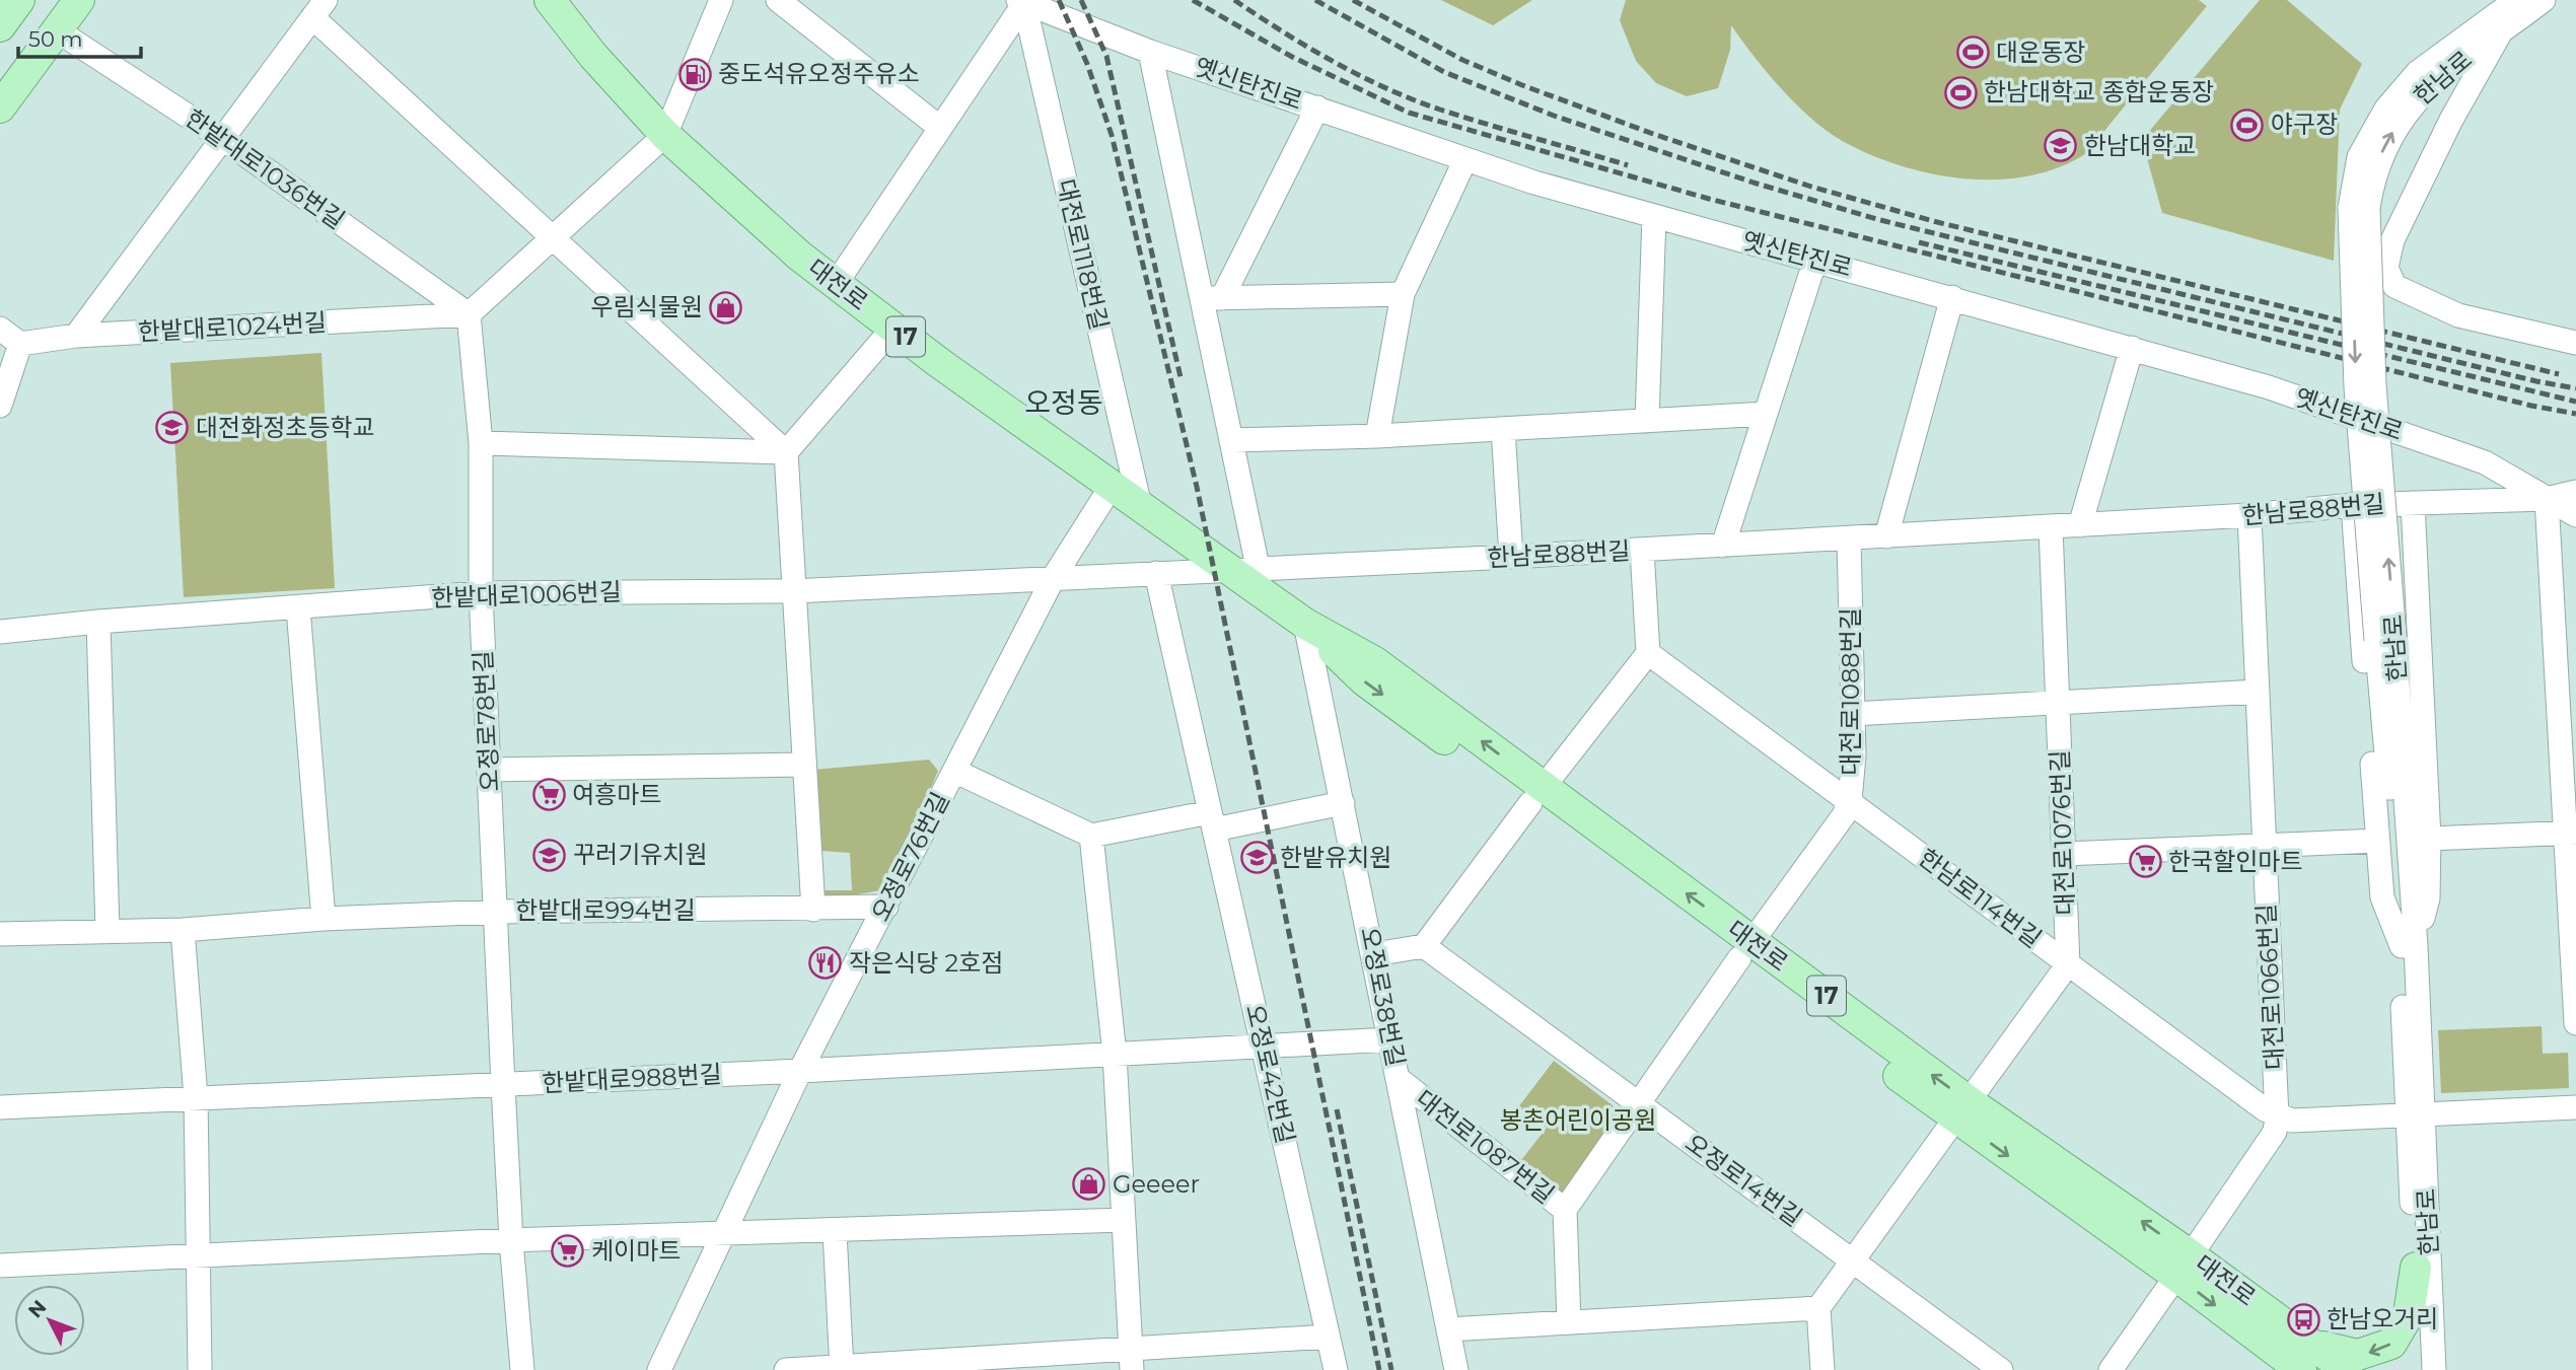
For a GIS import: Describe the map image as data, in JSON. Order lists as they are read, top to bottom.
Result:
{
  "streets": {
    "main road": ["대전로", "17"],
    "street": [
      "한남로",
      "옛신탄진로",
      "한밭대로1036번길",
      "대전로1118번길",
      "한밭대로1024번길",
      "한남로88번길",
      "한밭대로1006번길",
      "대전로1088번길",
      "오정로78번길",
      "대전로1076번길",
      "오정로76번길",
      "한남로114번길",
      "한밭대로994번길",
      "대전로1066번길",
      "오정로38번길",
      "오정로42번길",
      "한밭대로988번길",
      "대전로1087번길",
      "오정로14번길"
    ]
  },
  "crossings": [
    ["옛신탄진로", "대전로1118번길"],
    ["옛신탄진로", "한남로88번길"],
    ["한밭대로1036번길", "한밭대로1024번길"],
    ["한밭대로1036번길", "오정로78번길"],
    ["대전로1118번길", "대전로"],
    ["대전로", "한남로88번길"],
    ["대전로", "대전로1088번길"],
    ["대전로", "오정로76번길"],
    ["대전로", "대전로1066번길"],
    ["대전로", "오정로38번길"],
    ["대전로", "대전로1087번길"],
    ["한밭대로1024번길", "오정로78번길"],
    ["한남로88번길", "한밭대로1006번길"],
    ["한남로88번길", "대전로1088번길"],
    ["한남로88번길", "대전로1076번길"],
    ["한남로88번길", "대전로1066번길"],
    ["한남로88번길", "오정로42번길"],
    ["한밭대로1006번길", "오정로78번길"],
    ["한밭대로1006번길", "오정로76번길"],
    ["한밭대로1006번길", "오정로42번길"],
    ["대전로1088번길", "한남로114번길"],
    ["대전로1088번길", "대전로1087번길"],
    ["오정로78번길", "한밭대로994번길"],
    ["오정로78번길", "한밭대로988번길"],
    ["대전로1076번길", "한남로114번길"],
    ["오정로76번길", "한밭대로994번길"],
    ["오정로76번길", "한밭대로988번길"],
    ["한남로114번길", "대전로1066번길"],
    ["오정로38번길", "한밭대로988번길"],
    ["오정로38번길", "대전로1087번길"],
    ["오정로42번길", "한밭대로988번길"],
    ["대전로1087번길", "오정로14번길"]
  ],
  "districts": ["오정동"],
  "parks": ["봉촌어린이공원"],
  "places": {
    "sports": ["대운동장", "한남대학교 종합운동장", "야구장"],
    "fuel station": ["중도석유오정주유소"],
    "school or university": [
      "한남대학교",
      "대전화정초등학교",
      "꾸러기유치원",
      "한밭유치원"
    ],
    "shop": ["우림식물원", "Geeeer"],
    "supermarket": ["여흥마트", "한국할인마트", "케이마트"],
    "restaurant": ["작은식당 2호점"],
    "bus stop": ["한남오거리"]
  },
  "scale_bar": "50 m",
  "north": "top left"
}
